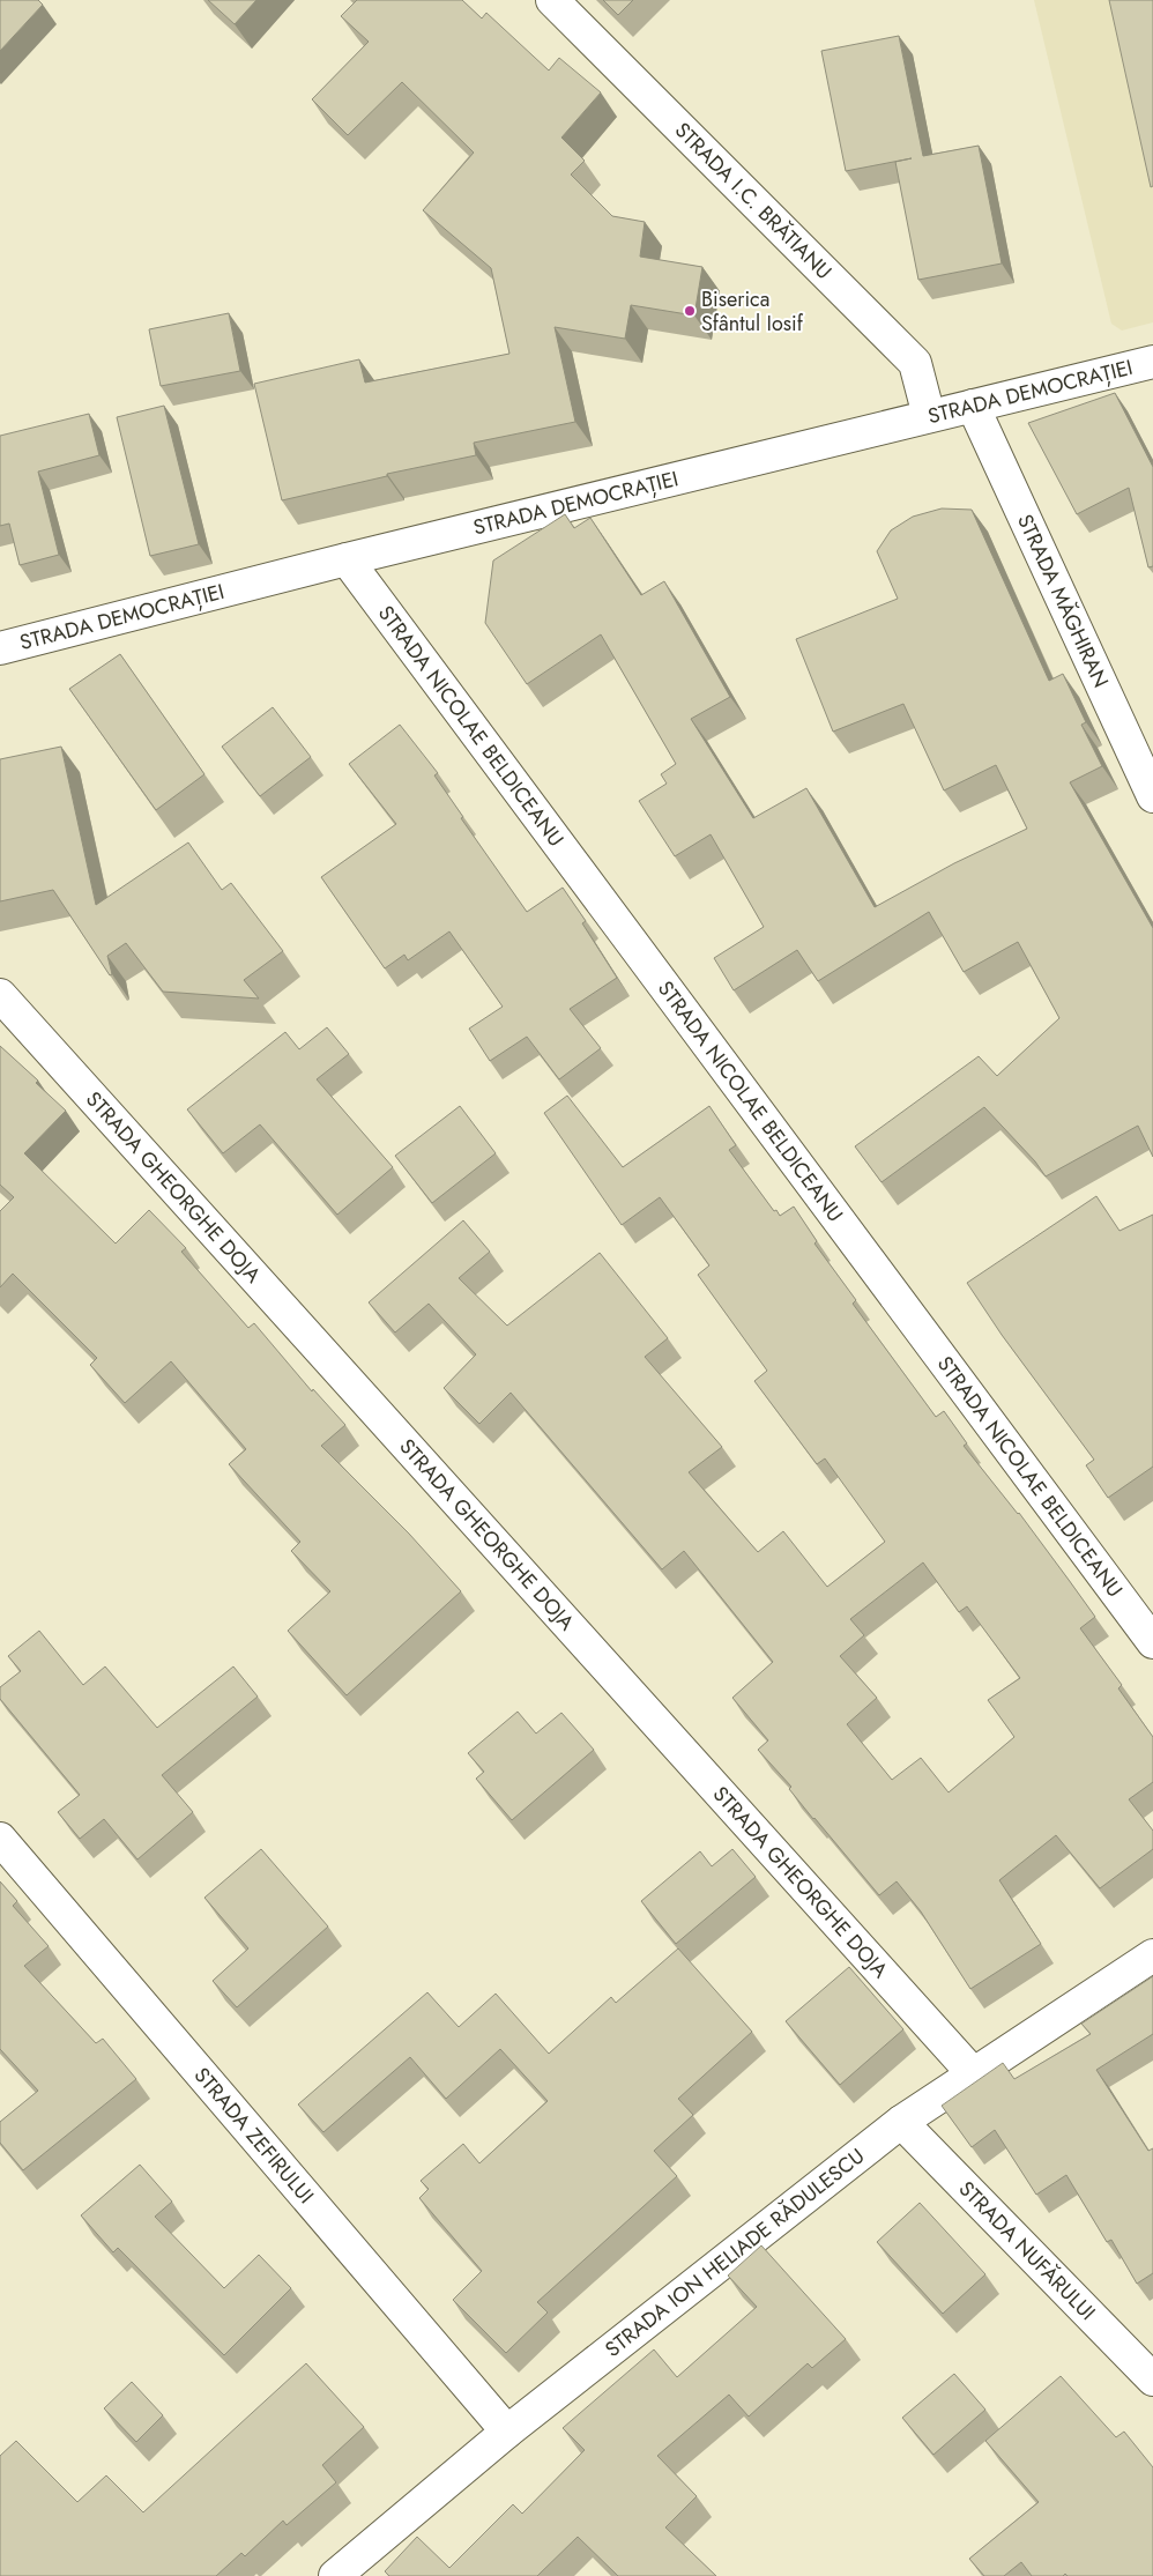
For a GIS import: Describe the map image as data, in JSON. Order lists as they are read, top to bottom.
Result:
{
  "streets": {
    "street": [
      "STRADA I.C. BRĂTIANU",
      "STRADA DEMOCRAȚIEI",
      "STRADA MĂGHIRAN",
      "STRADA NICOLAE BELDICEANU",
      "STRADA GHEORGHE DOJA",
      "STRADA ZEFIRULUI",
      "STRADA NUFĂRULUI",
      "STRADA ION HELIADE RĂDULESCU"
    ]
  },
  "crossings": [
    ["STRADA I.C. BRĂTIANU", "STRADA DEMOCRAȚIEI"],
    ["STRADA DEMOCRAȚIEI", "STRADA MĂGHIRAN"],
    ["STRADA DEMOCRAȚIEI", "STRADA NICOLAE BELDICEANU"],
    ["STRADA GHEORGHE DOJA", "STRADA ION HELIADE RĂDULESCU"],
    ["STRADA ZEFIRULUI", "STRADA ION HELIADE RĂDULESCU"],
    ["STRADA NUFĂRULUI", "STRADA ION HELIADE RĂDULESCU"]
  ],
  "places": ["Biserica Sfântul Iosif"]
}
